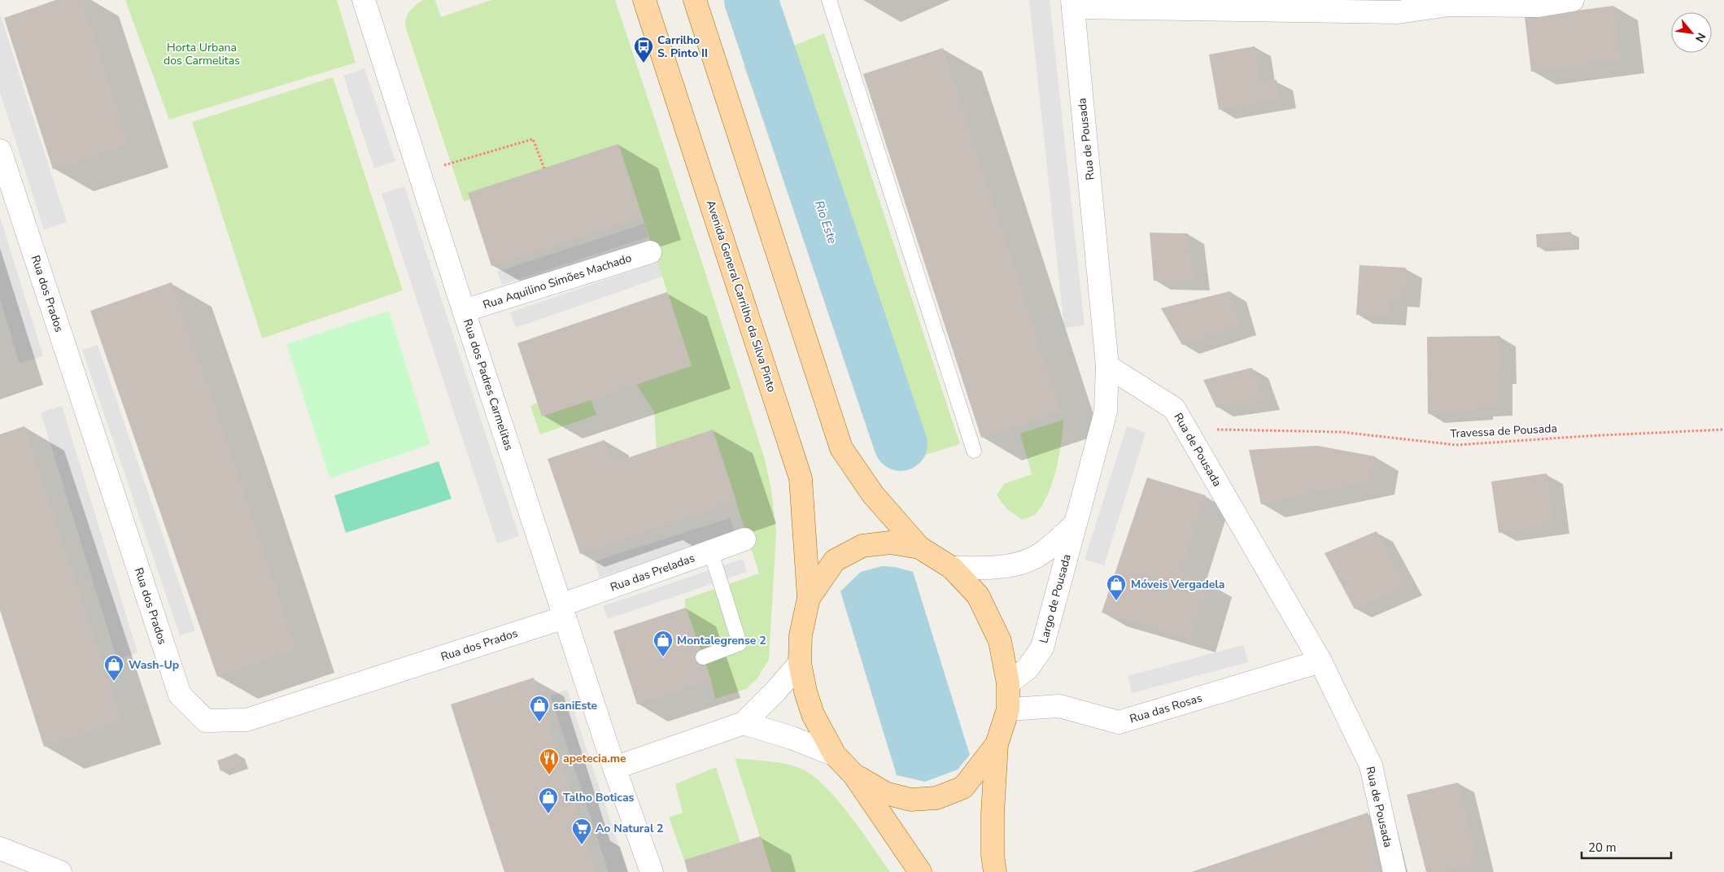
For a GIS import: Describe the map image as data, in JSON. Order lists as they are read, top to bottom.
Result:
{
  "streets": {
    "main road": ["Avenida General Carrilho da Silva Pinto"],
    "street": [
      "Rua de Pousada",
      "Rua Aquilino Simões Machado",
      "Rua dos Prados",
      "Rua dos Padres Carmelitas",
      "Rua das Preladas",
      "Largo de Pousada",
      "Rua das Rosas"
    ],
    "path": ["Travessa de Pousada"]
  },
  "crossings": [
    ["Rua de Pousada", "Travessa de Pousada"],
    ["Rua de Pousada", "Largo de Pousada"],
    ["Rua de Pousada", "Rua das Rosas"],
    ["Rua Aquilino Simões Machado", "Rua dos Padres Carmelitas"],
    ["Rua dos Prados", "Rua dos Padres Carmelitas"],
    ["Rua dos Prados", "Rua das Preladas"],
    ["Rua dos Padres Carmelitas", "Rua das Preladas"]
  ],
  "water": ["Rio Este"],
  "parks": ["Horta Urbana dos Carmelitas"],
  "places": {
    "bus stop": ["Carrilho S. Pinto II"],
    "shop": [
      "Móveis Vergadela",
      "Montalegrense 2",
      "Wash-Up",
      "saniEste",
      "Talho Boticas"
    ],
    "restaurant": ["apetecia.me"],
    "supermarket": ["Ao Natural 2"]
  },
  "scale_bar": "20 m",
  "north": "bottom right"
}
